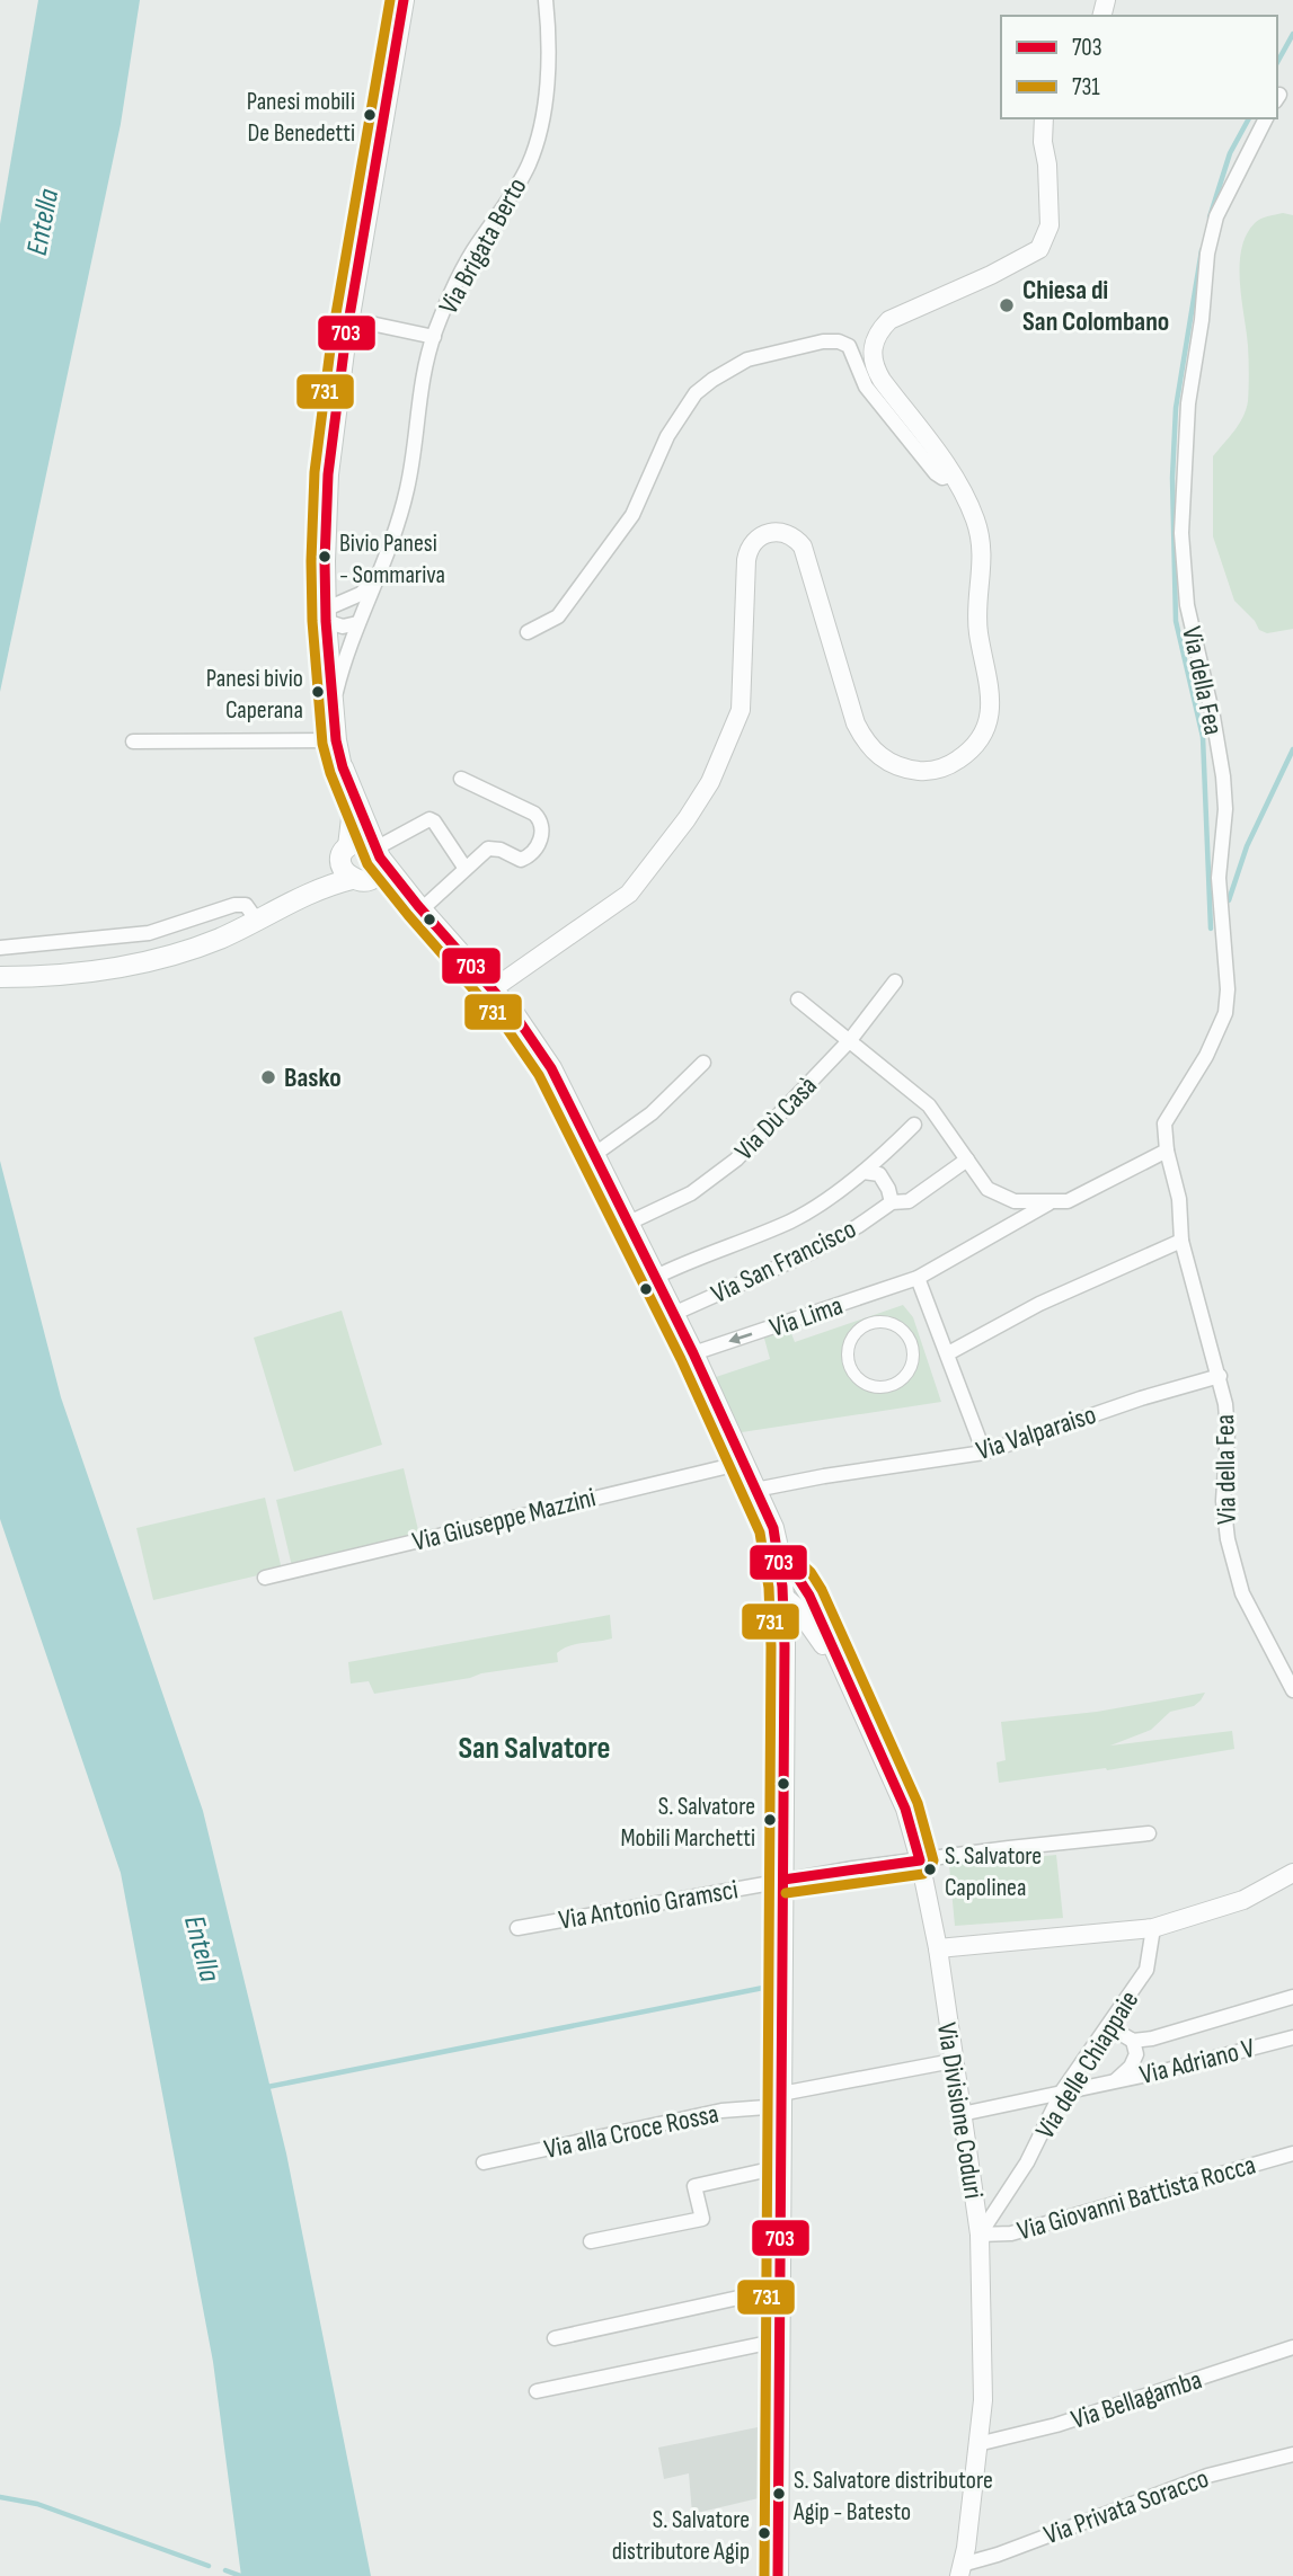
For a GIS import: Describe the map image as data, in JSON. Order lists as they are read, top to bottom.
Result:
{
  "streets": {
    "street": [
      "Via Brigata Berto",
      "Via della Fea",
      "Via Dù Casà",
      "Via San Francisco",
      "Via Lima",
      "Via Valparaiso",
      "Via Giuseppe Mazzini",
      "Via Antonio Gramsci",
      "Via Adriano V",
      "Via delle Chiappaie",
      "Via Divisione Coduri",
      "Via alla Croce Rossa",
      "Via Giovanni Battista Rocca",
      "Via Bellagamba",
      "Via Privata Soracco"
    ]
  },
  "crossings": [
    ["Via della Fea", "Via Valparaiso"],
    ["Via Antonio Gramsci", "Via Divisione Coduri"],
    ["Via Adriano V", "Via delle Chiappaie"],
    ["Via Adriano V", "Via Divisione Coduri"],
    ["Via delle Chiappaie", "Via Divisione Coduri"],
    ["Via delle Chiappaie", "Via Giovanni Battista Rocca"],
    ["Via Divisione Coduri", "Via alla Croce Rossa"],
    ["Via Divisione Coduri", "Via Giovanni Battista Rocca"],
    ["Via Divisione Coduri", "Via Bellagamba"],
    ["Via Divisione Coduri", "Via Privata Soracco"]
  ],
  "districts": ["San Salvatore"],
  "water": ["Entella"],
  "places": [
    "Panesi mobili De Benedetti",
    "Chiesa di San Colombano",
    "Bivio Panesi - Sommariva",
    "Panesi bivio Caperana",
    "Basko",
    "S. Salvatore Mobili Marchetti",
    "S. Salvatore Capolinea",
    "S. Salvatore distributore Agip - Batesto",
    "S. Salvatore distributore Agip"
  ],
  "lines": ["transit line 703", "transit line 731"],
  "legend": ["703", "731"]
}
